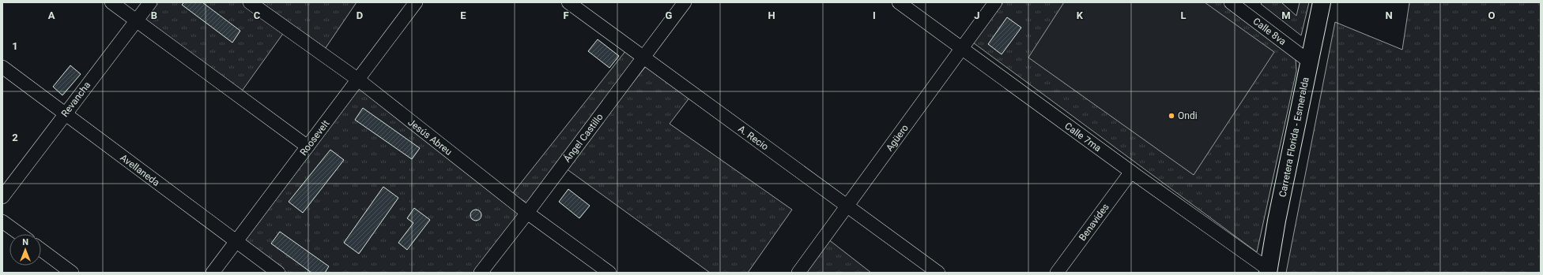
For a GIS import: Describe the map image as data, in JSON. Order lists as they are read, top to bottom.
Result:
{
  "streets": {
    "main road": ["Carretera Florida - Esmeralda"],
    "street": [
      "Calle 8va",
      "Revancha",
      "Jesús Abreu",
      "Calle 7ma",
      "Roosevelt",
      "Ángel Castillo",
      "A. Recio",
      "Agüero",
      "Avellaneda",
      "Benavides"
    ]
  },
  "crossings": [
    ["Calle 8va", "Carretera Florida - Esmeralda"],
    ["Revancha", "Avellaneda"],
    ["Jesús Abreu", "Roosevelt"],
    ["Jesús Abreu", "Ángel Castillo"],
    ["Calle 7ma", "Carretera Florida - Esmeralda"],
    ["Calle 7ma", "Agüero"],
    ["Calle 7ma", "Benavides"],
    ["Roosevelt", "Avellaneda"],
    ["Ángel Castillo", "A. Recio"],
    ["A. Recio", "Agüero"]
  ],
  "places": ["Ondi"],
  "north": "top",
  "grid": {
    "columns": [
      "A",
      "B",
      "C",
      "D",
      "E",
      "F",
      "G",
      "H",
      "I",
      "J",
      "K",
      "L",
      "M",
      "N",
      "O"
    ],
    "rows": ["1", "2"]
  }
}
